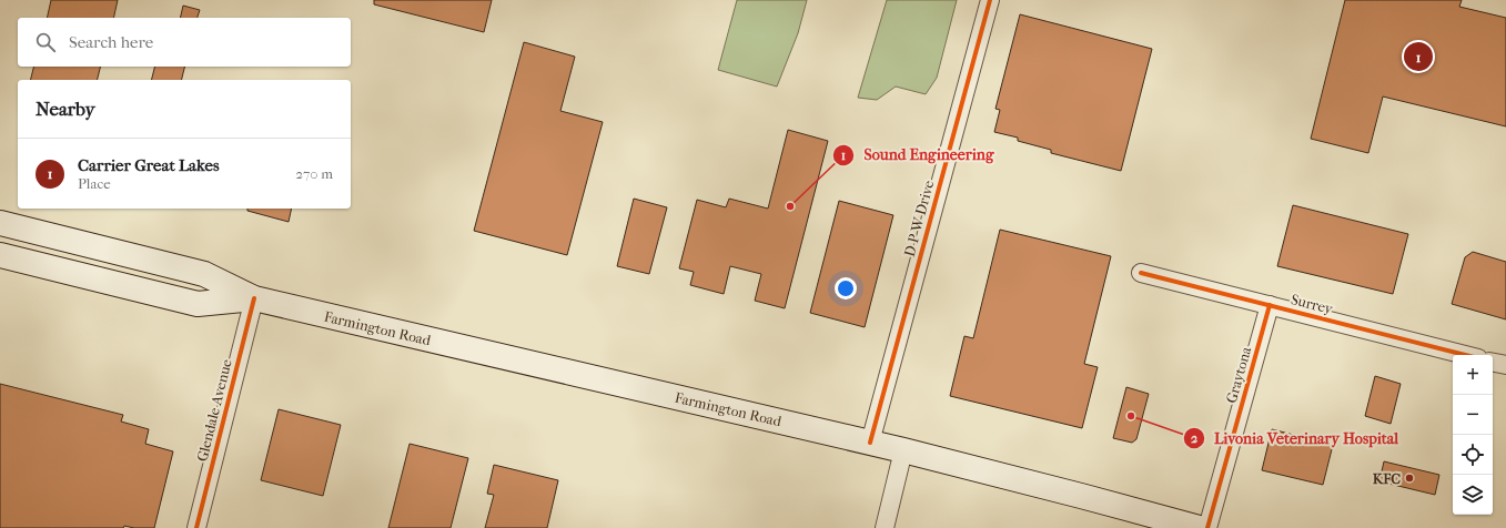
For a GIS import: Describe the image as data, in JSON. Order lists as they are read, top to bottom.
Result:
{
  "streets": {
    "main road": ["Farmington Road"],
    "street": [
      "D P W Drive",
      "Surrey",
      "Graytona",
      "Glendale Avenue"
    ]
  },
  "crossings": [
    ["D P W Drive", "Farmington Road"],
    ["Surrey", "Graytona"],
    ["Farmington Road", "Glendale Avenue"]
  ],
  "places": ["Sound Engineering", "Livonia Veterinary Hospital", "KFC"],
  "page": {
    "search": "Search here",
    "pins": "1",
    "heading": "Nearby",
    "list": [
      {
        "mark": "1",
        "name": "Carrier Great Lakes",
        "note": "Place",
        "value": "270 m"
      }
    ],
    "map_buttons": ["+", "−"]
  }
}
